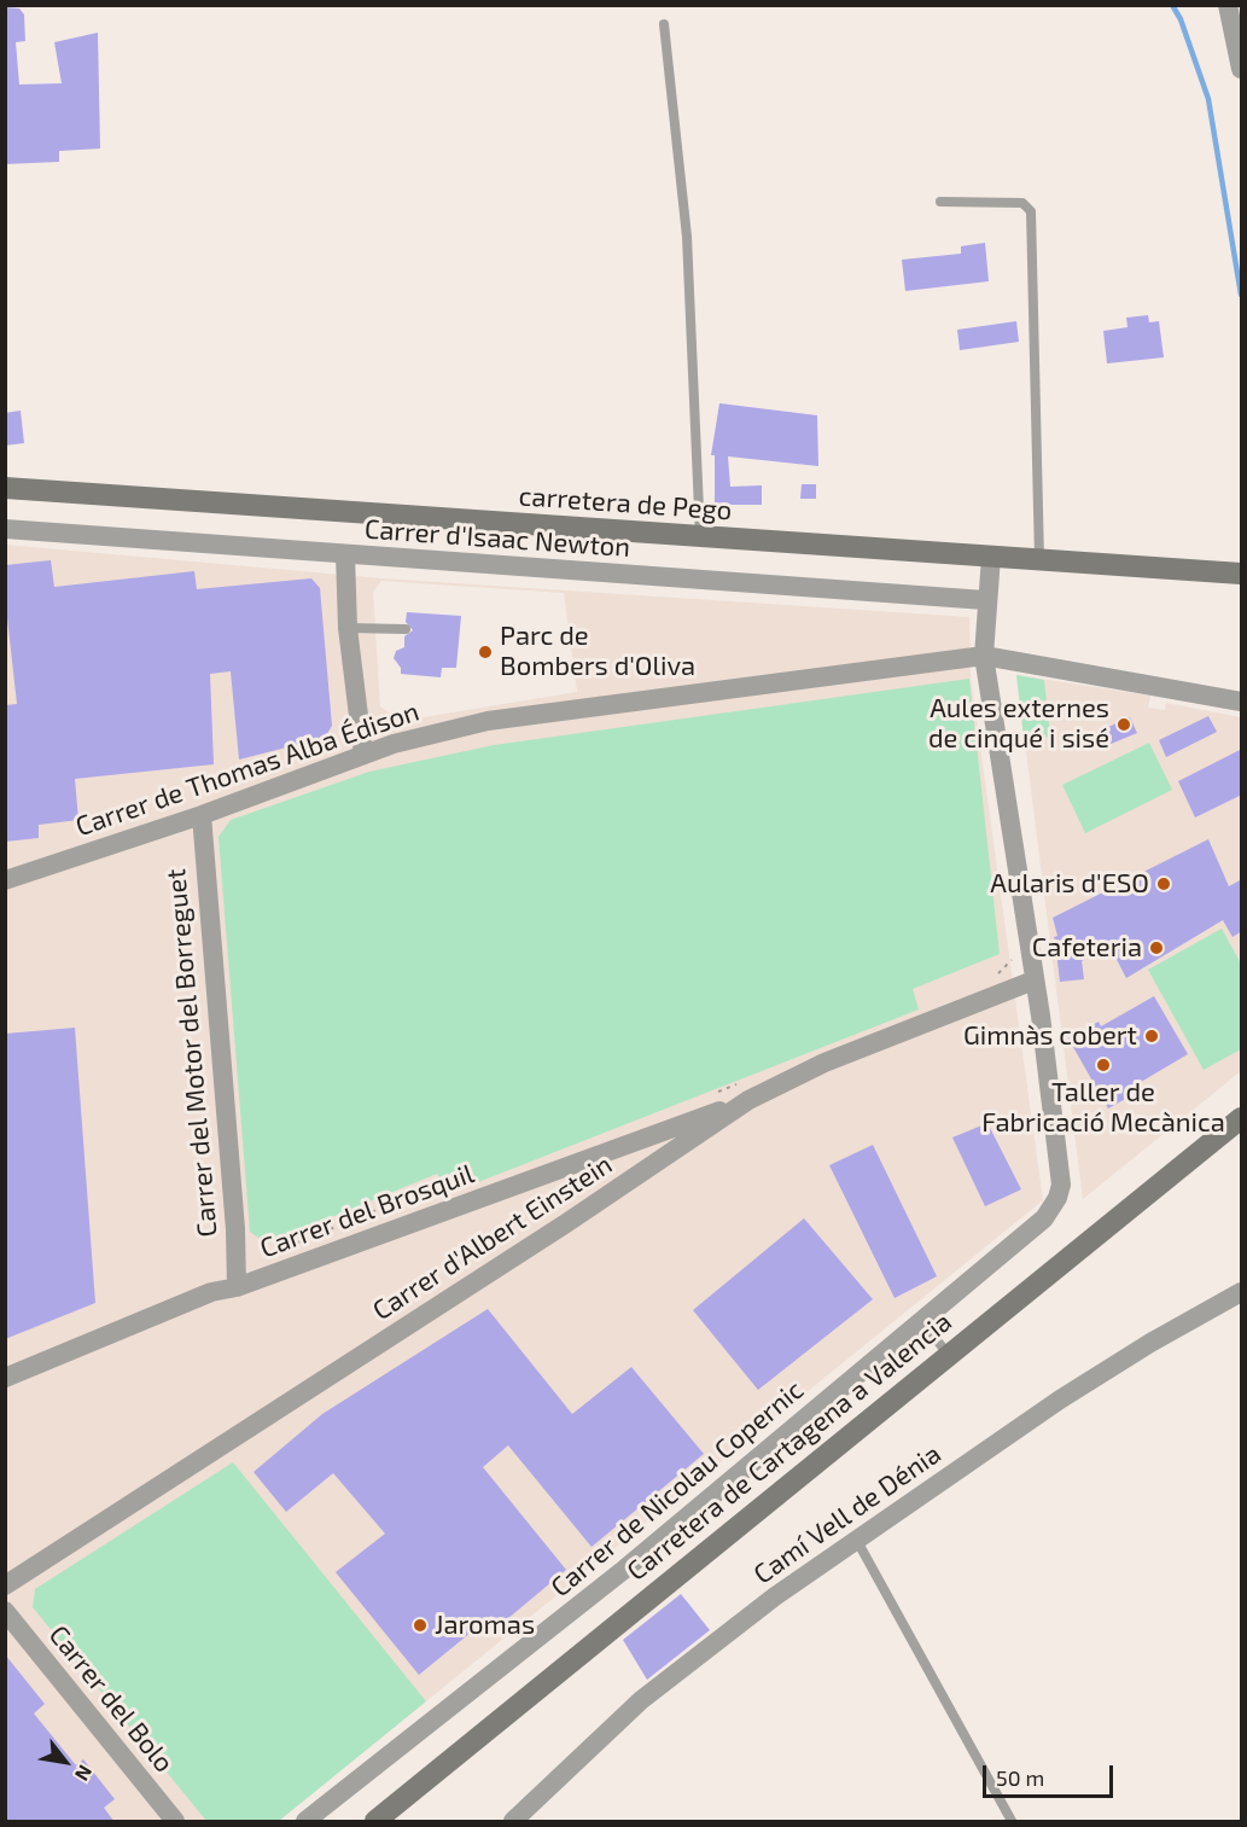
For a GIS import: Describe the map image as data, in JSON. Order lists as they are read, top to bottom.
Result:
{
  "streets": {
    "main road": ["carretera de Pego", "Carretera de Cartagena a Valencia"],
    "street": [
      "Carrer d'Isaac Newton",
      "Carrer de Thomas Alba Édison",
      "Carrer del Motor del Borreguet",
      "Carrer del Brosquil",
      "Carrer d'Albert Einstein",
      "Carrer de Nicolau Copernic",
      "Camí Vell de Dénia",
      "Carrer del Bolo"
    ]
  },
  "crossings": [
    ["Carrer de Thomas Alba Édison", "Carrer del Motor del Borreguet"],
    ["Carrer del Motor del Borreguet", "Carrer del Brosquil"],
    ["Carrer del Brosquil", "Carrer d'Albert Einstein"],
    ["Carrer d'Albert Einstein", "Carrer de Nicolau Copernic"]
  ],
  "places": [
    "Parc de Bombers d'Oliva",
    "Aules externes de cinqué i sisé",
    "Aularis d'ESO",
    "Cafeteria",
    "Gimnàs cobert",
    "Taller de Fabricació Mecànica",
    "Jaromas"
  ],
  "scale_bar": "50 m",
  "north": "bottom right"
}
